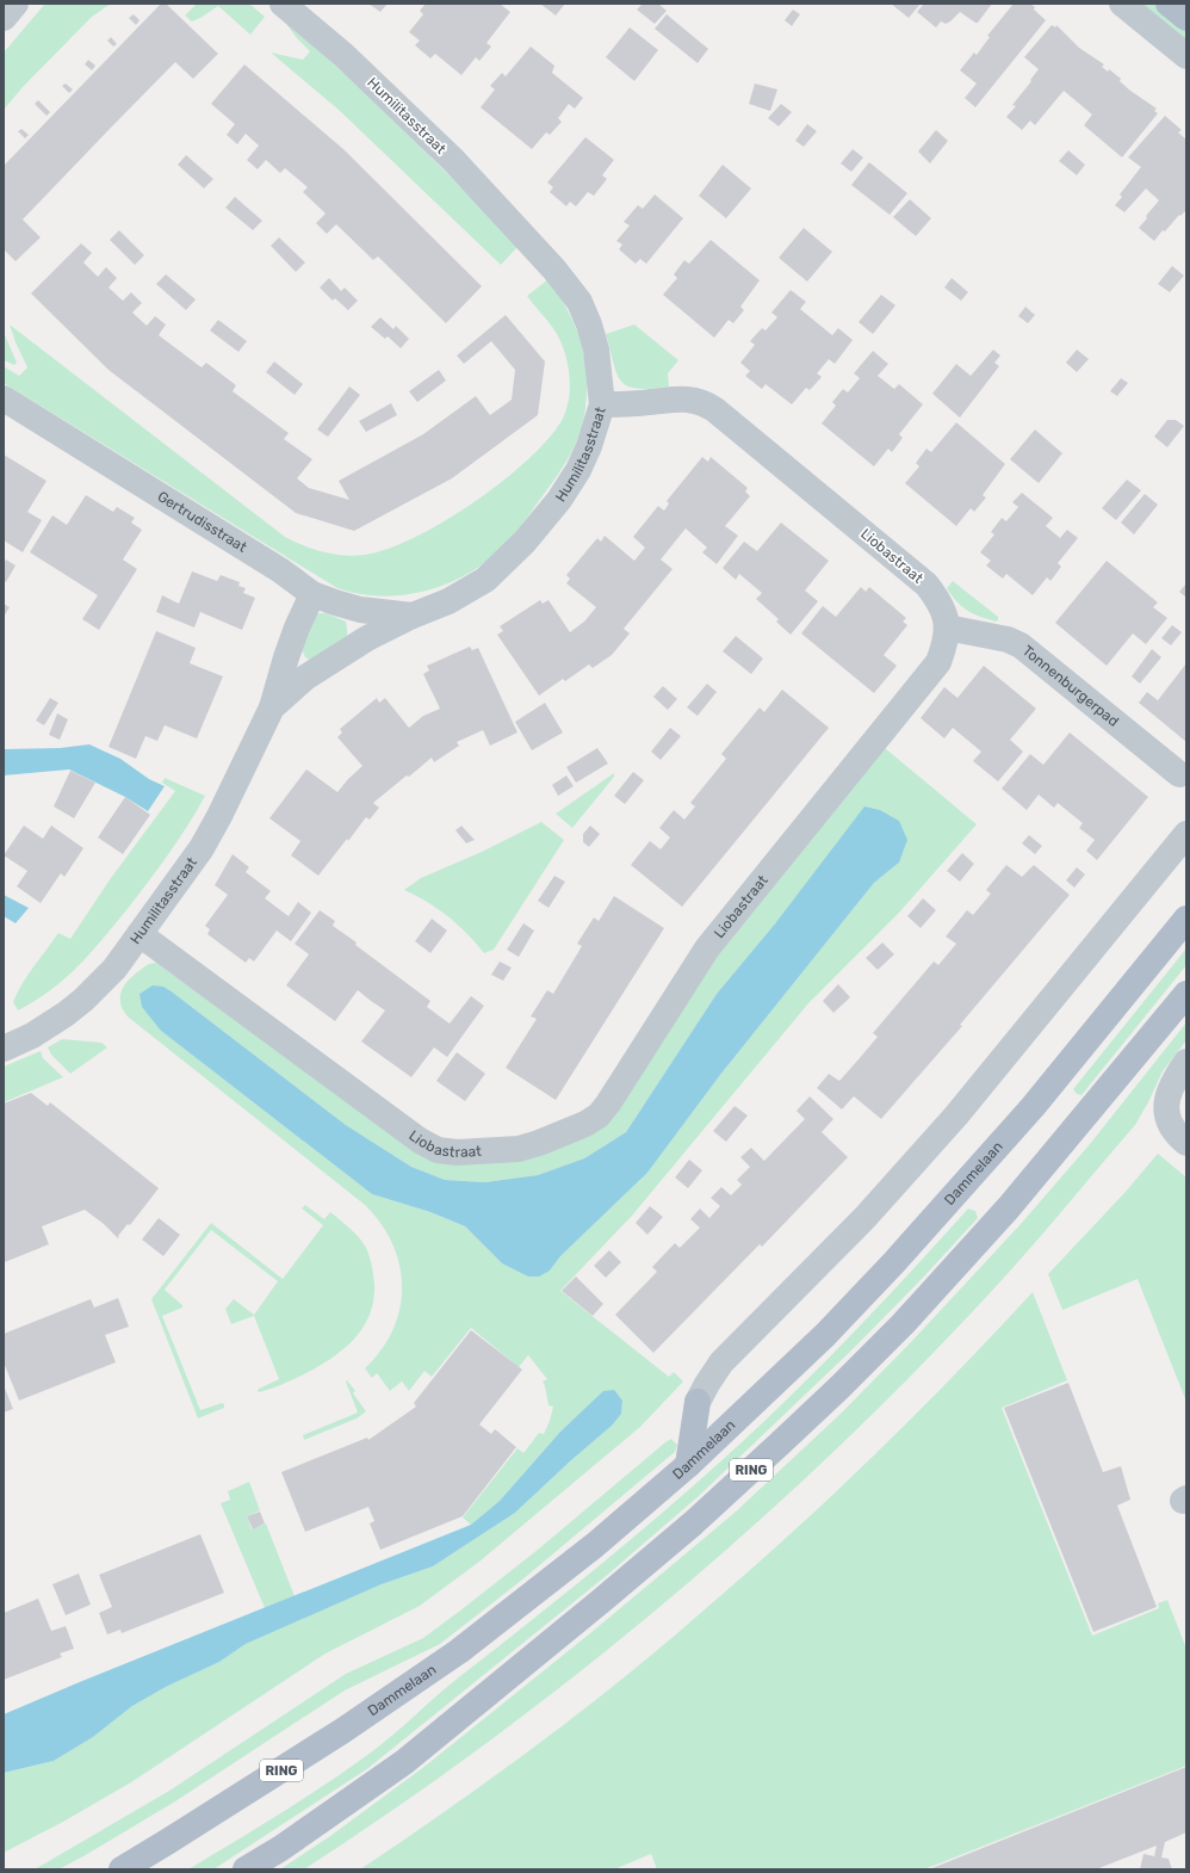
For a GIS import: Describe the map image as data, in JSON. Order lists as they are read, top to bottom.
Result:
{
  "streets": {
    "main road": ["Dammelaan", "RING"],
    "street": [
      "Humilitasstraat",
      "Gertrudisstraat",
      "Liobastraat",
      "Tonnenburgerpad"
    ]
  },
  "crossings": [
    ["Humilitasstraat", "Gertrudisstraat"],
    ["Humilitasstraat", "Liobastraat"],
    ["Liobastraat", "Tonnenburgerpad"]
  ]
}
